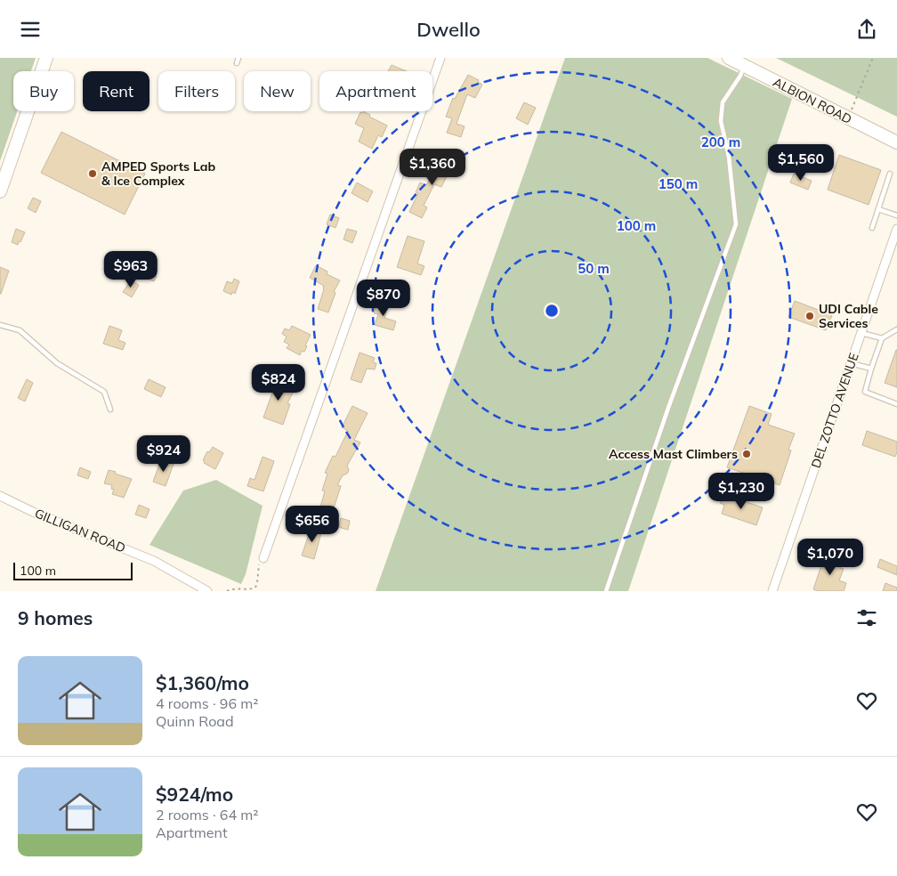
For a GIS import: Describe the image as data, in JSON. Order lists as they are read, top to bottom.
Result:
{
  "streets": {
    "main road": ["ALBION ROAD"],
    "street": ["DEL ZOTTO AVENUE", "GILLIGAN ROAD"]
  },
  "places": ["AMPED Sports Lab & Ice Complex", "UDI Cable Services", "Access Mast Climbers"],
  "scale_bar": "100 m",
  "page": {
    "header": "Dwello",
    "chip": [
      "Buy",
      "Rent",
      "Filters",
      "New",
      "Apartment"
    ],
    "price": [
      "$1,560",
      "$1,360",
      "$963",
      "$870",
      "$824",
      "$924",
      "$1,230",
      "$656",
      "$1,070"
    ],
    "scale": "100 m",
    "heading": "9 homes",
    "list": [
      {
        "name": "$1,360/mo",
        "note": "4 rooms · 96 m² · Quinn Road"
      },
      {
        "name": "$924/mo",
        "note": "2 rooms · 64 m² · Apartment"
      }
    ]
  },
  "rings": [
    "200 m",
    "150 m",
    "100 m",
    "50 m"
  ]
}
